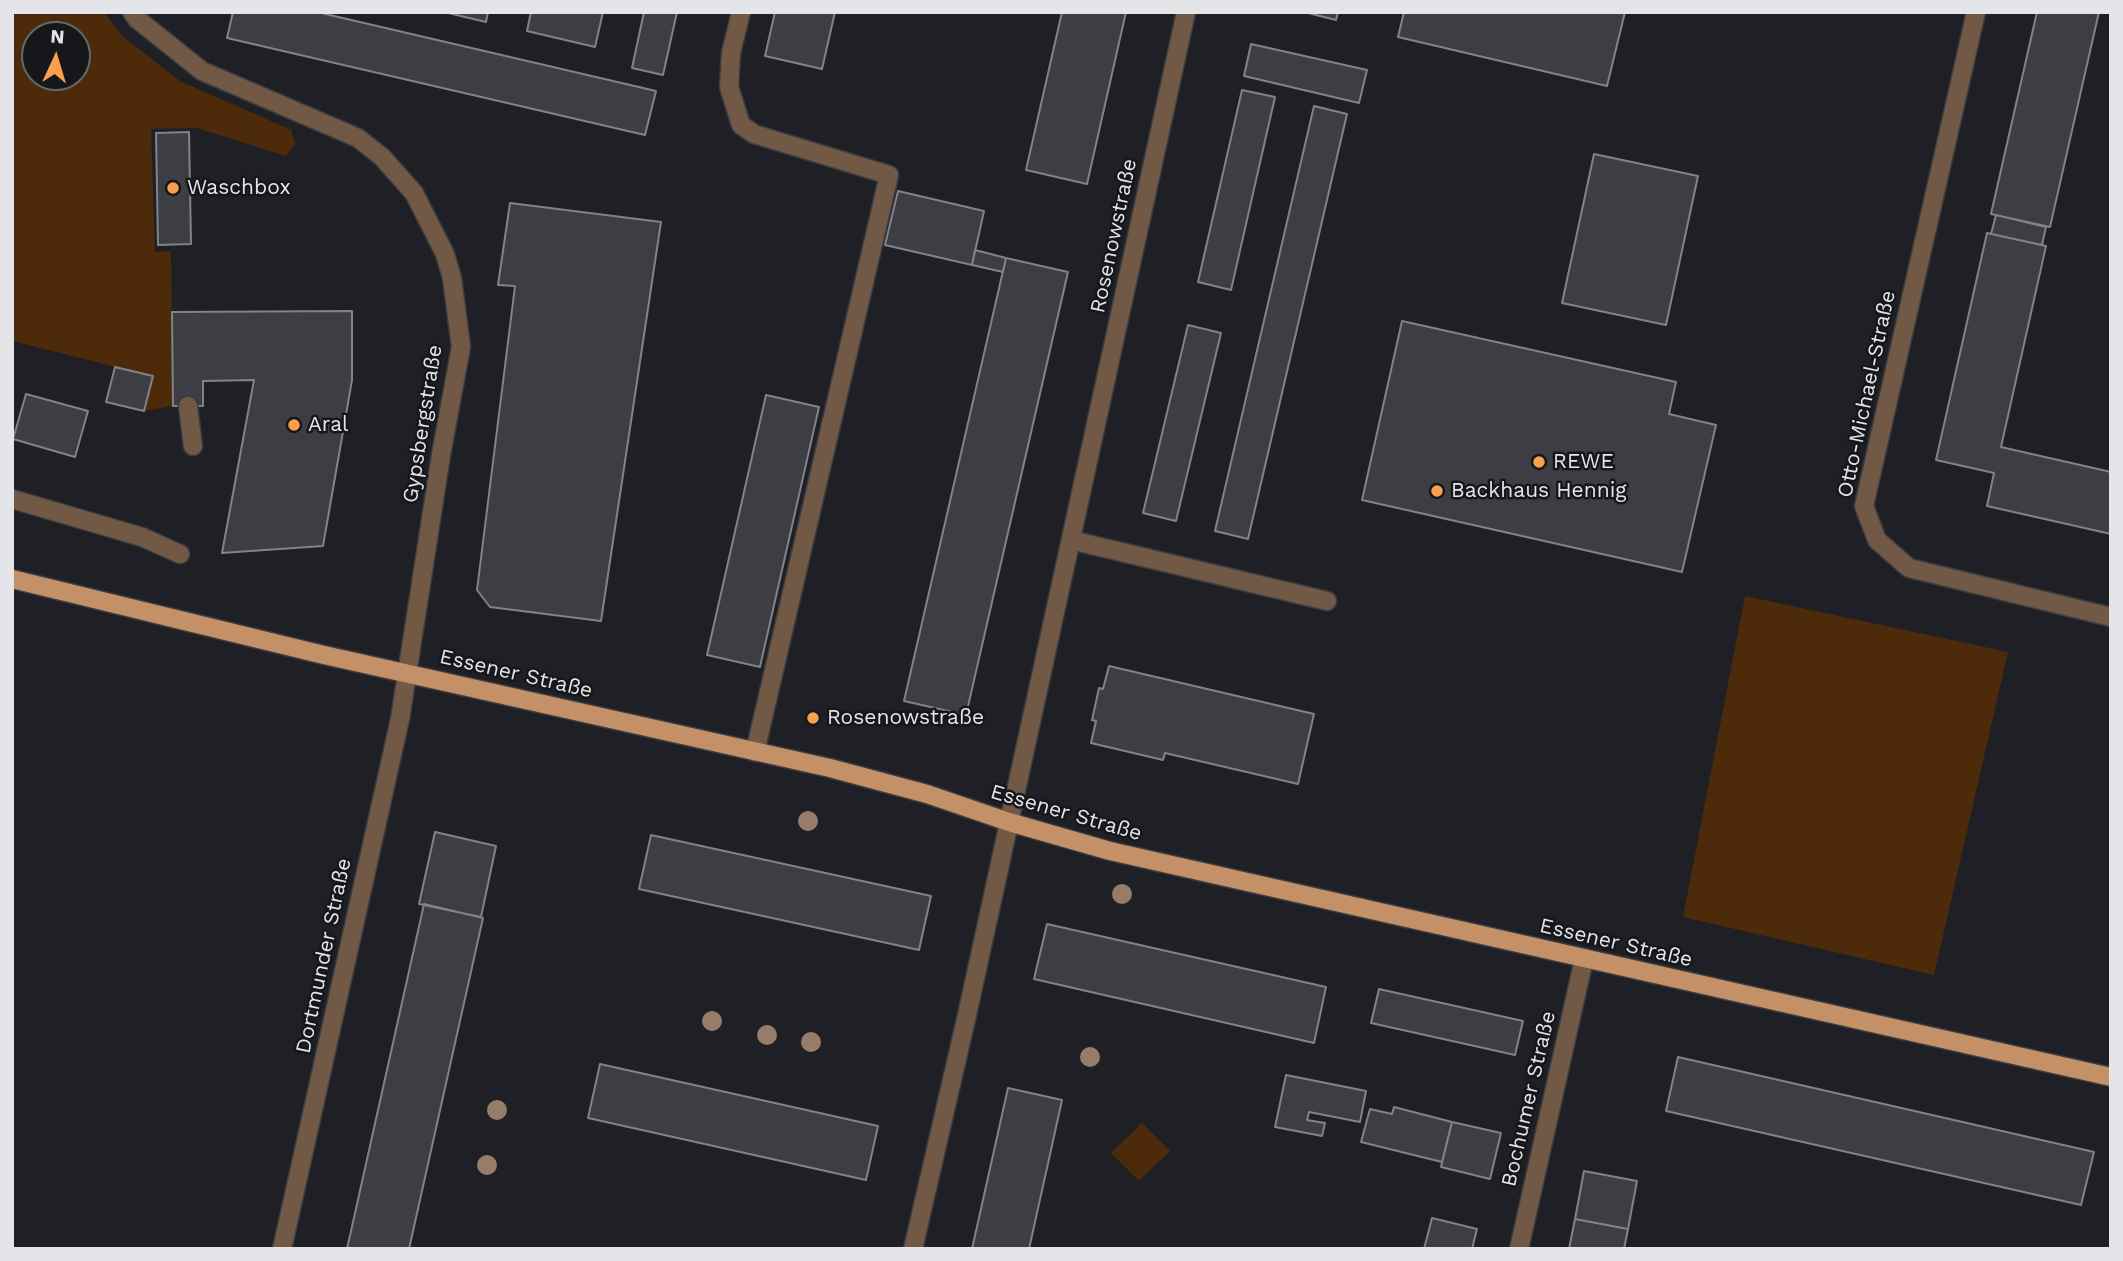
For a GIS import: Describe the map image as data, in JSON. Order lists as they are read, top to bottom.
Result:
{
  "streets": {
    "main road": ["Essener Straße"],
    "street": [
      "Rosenowstraße",
      "Otto-Michael-Straße",
      "Gypsbergstraße",
      "Dortmunder Straße",
      "Bochumer Straße"
    ]
  },
  "crossings": [
    ["Rosenowstraße", "Essener Straße"],
    ["Gypsbergstraße", "Essener Straße"],
    ["Gypsbergstraße", "Dortmunder Straße"],
    ["Essener Straße", "Dortmunder Straße"],
    ["Essener Straße", "Bochumer Straße"]
  ],
  "places": [
    "Waschbox",
    "Aral",
    "REWE",
    "Backhaus Hennig",
    "Rosenowstraße"
  ],
  "north": "top"
}
